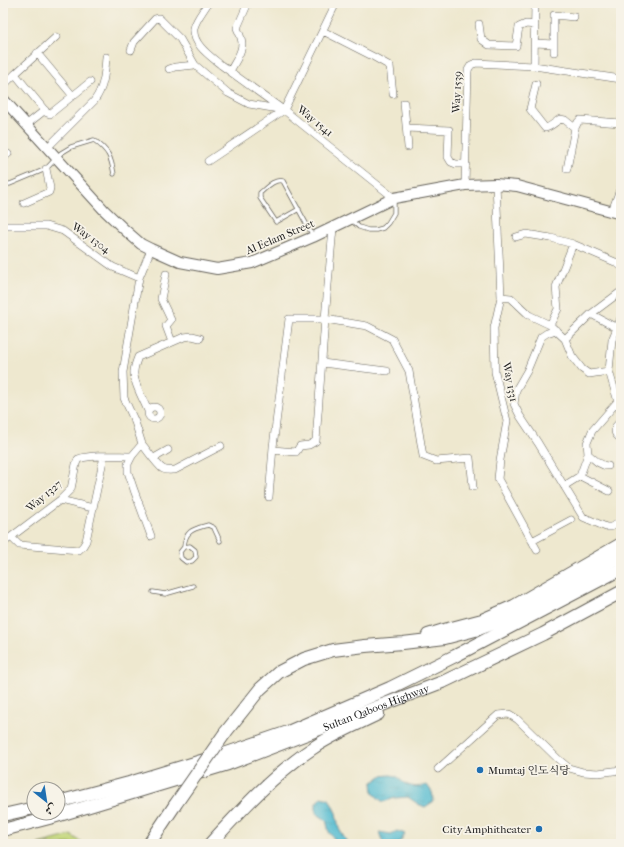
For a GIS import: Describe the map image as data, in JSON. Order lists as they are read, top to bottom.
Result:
{
  "streets": {
    "highway": ["Sultan Qaboos Highway"],
    "main road": ["Al Eelam Street"],
    "street": [
      "Way 1539",
      "Way 1541",
      "Way 1304",
      "Way 1331",
      "Way 1327"
    ]
  },
  "crossings": [
    ["Way 1539", "Al Eelam Street"],
    ["Way 1541", "Al Eelam Street"],
    ["Al Eelam Street", "Way 1331"]
  ],
  "places": ["Mumtaj 인도식당", "City Amphitheater"],
  "north": "bottom right"
}
